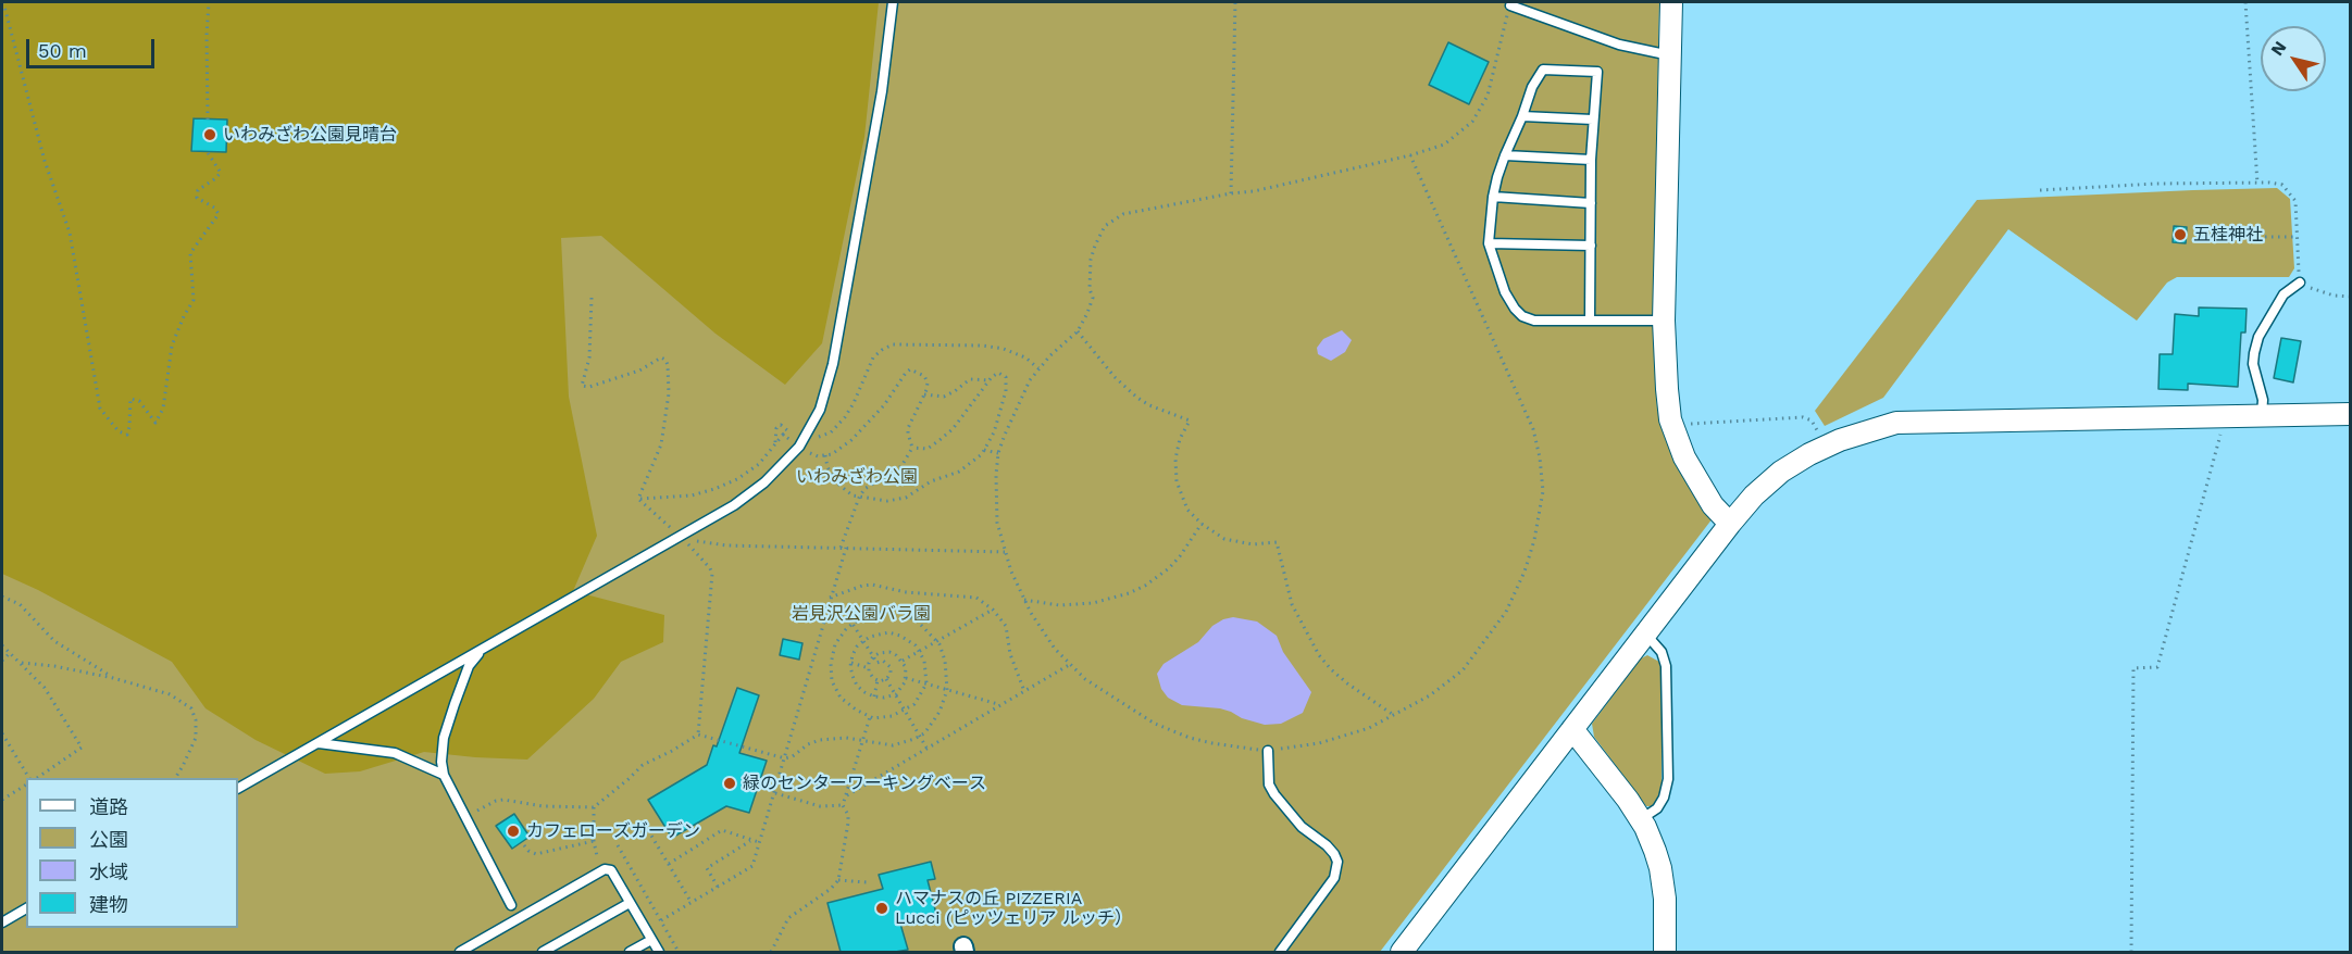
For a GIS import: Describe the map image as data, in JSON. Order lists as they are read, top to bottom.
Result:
{
  "parks": ["いわみざわ公園", "岩見沢公園バラ園"],
  "places": [
    "いわみざわ公園見晴台",
    "五桂神社",
    "緑のセンターワーキングベース",
    "カフェローズガーデン",
    "ハマナスの丘 PIZZERIA Lucci (ピッツェリア ルッチ）"
  ],
  "legend": [
    "道路",
    "公園",
    "水域",
    "建物"
  ],
  "scale_bar": "50 m",
  "north": "top left"
}
